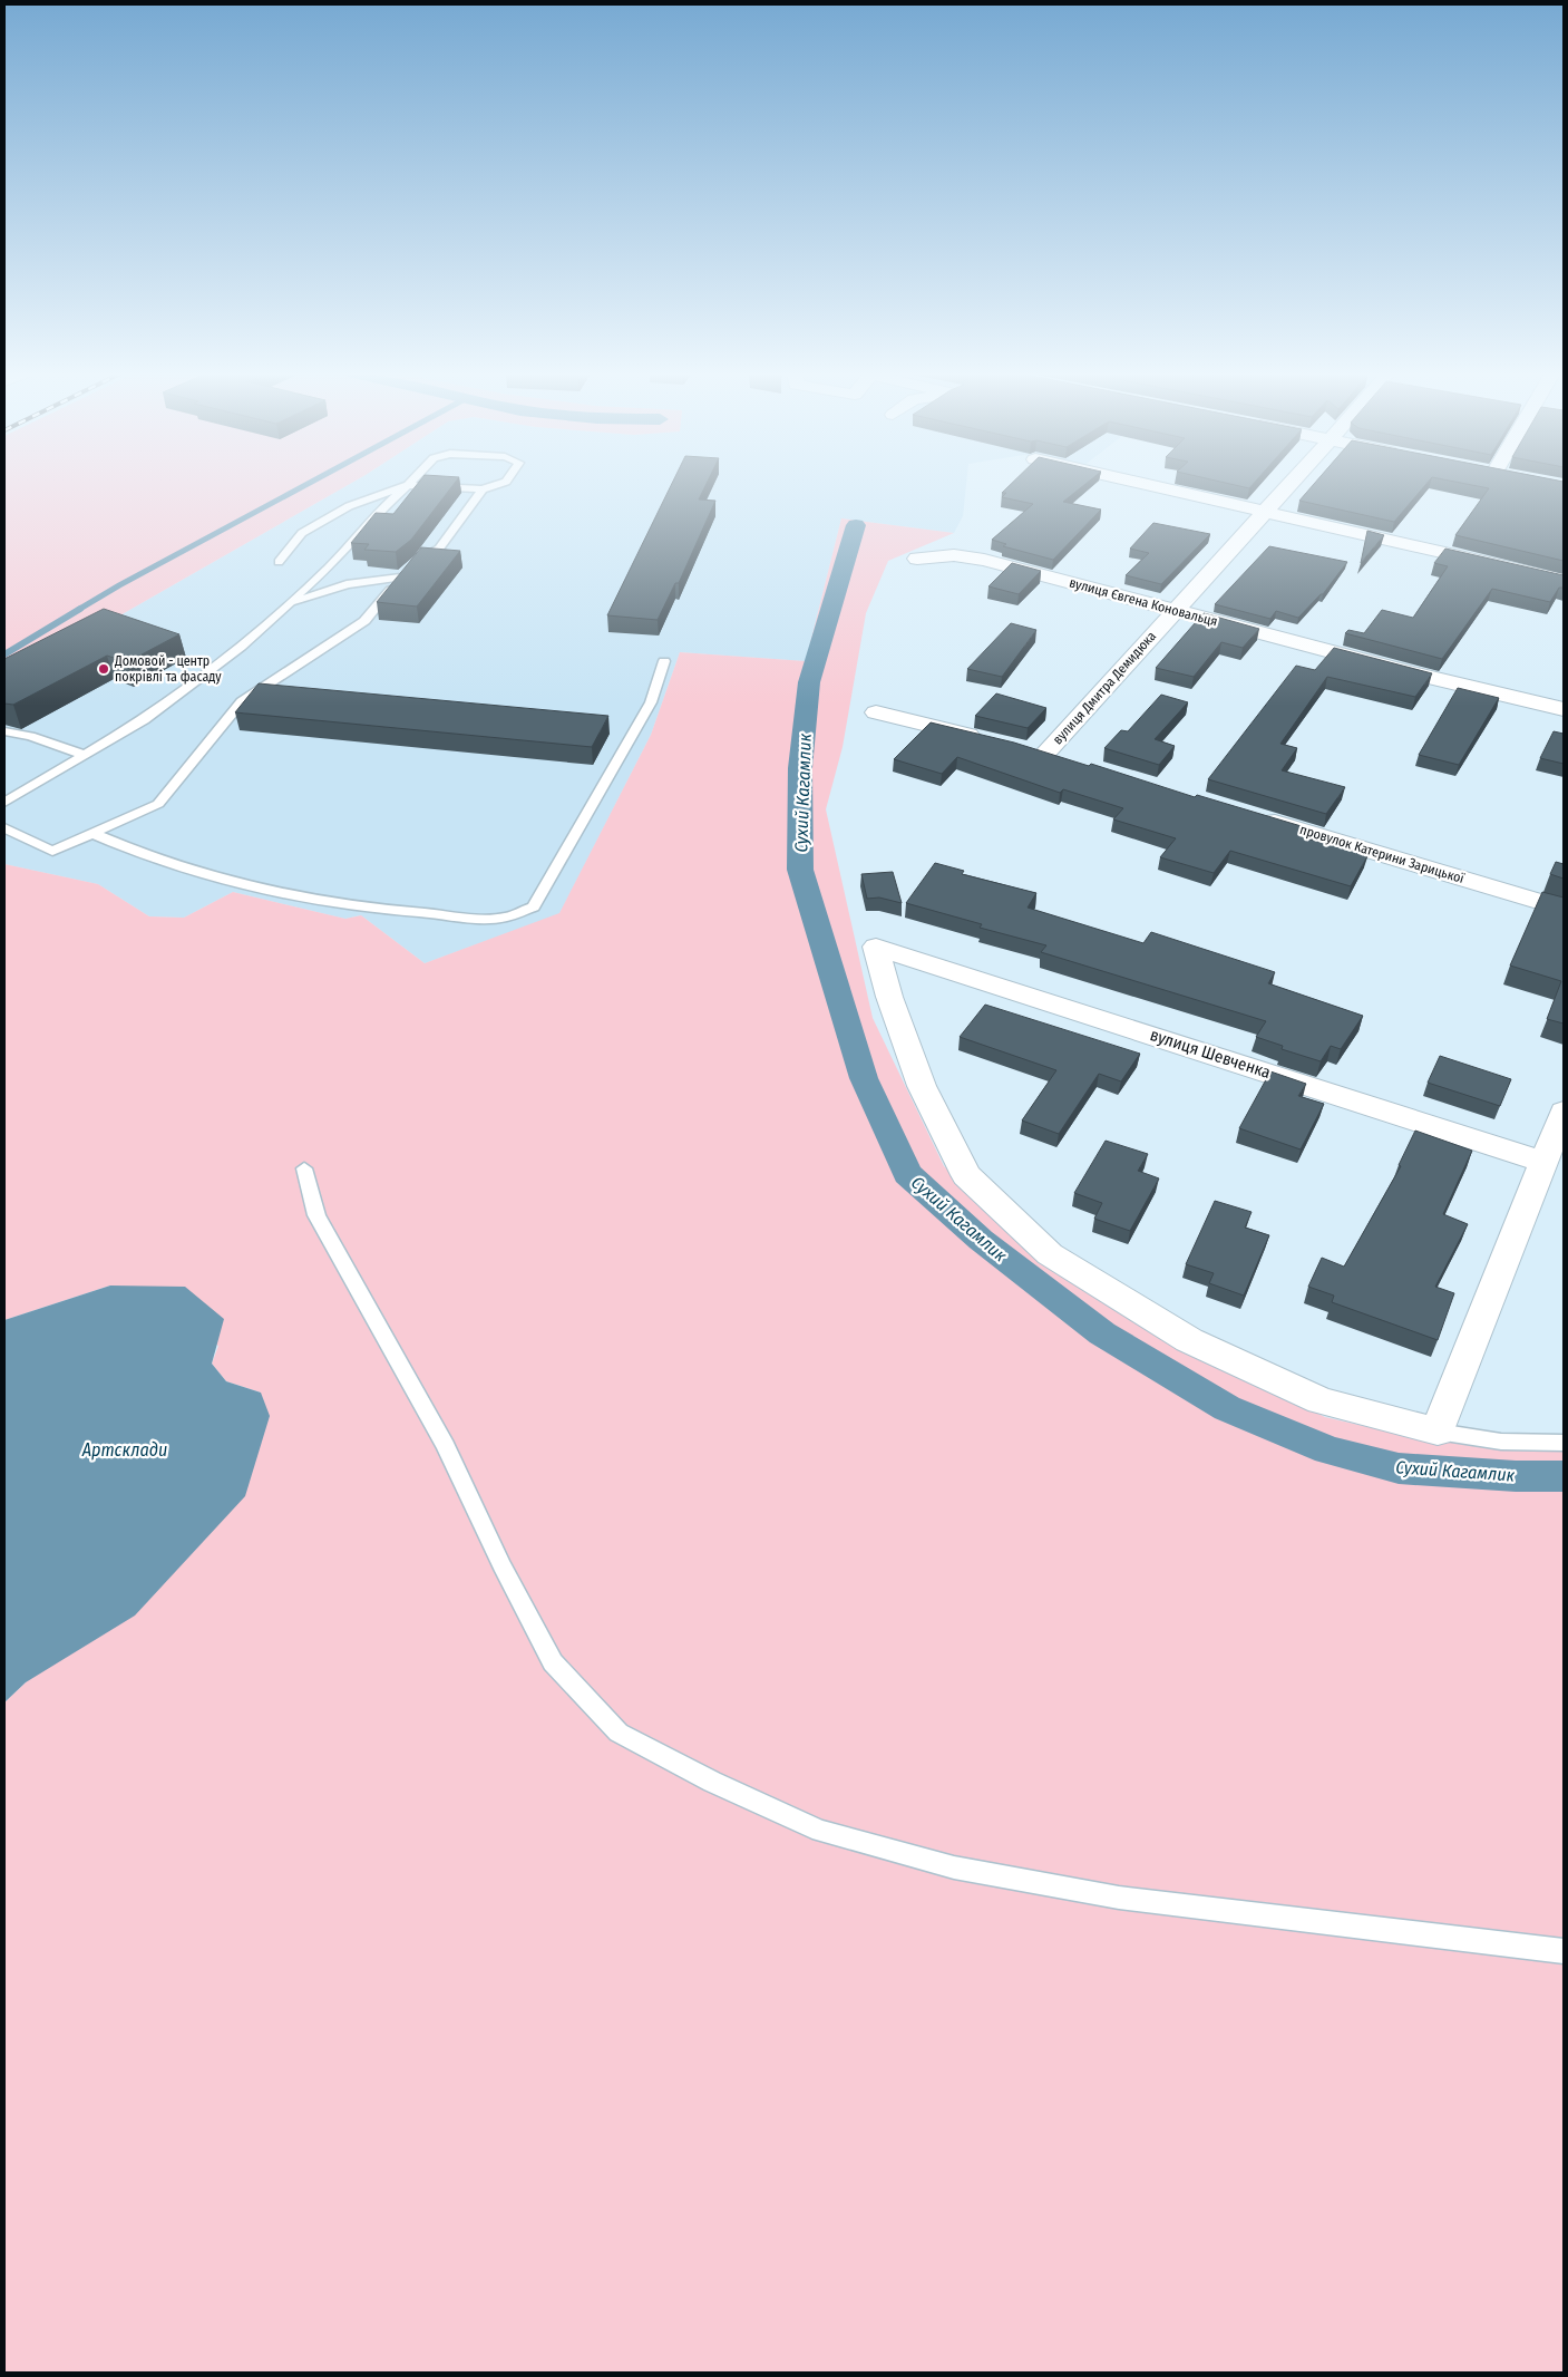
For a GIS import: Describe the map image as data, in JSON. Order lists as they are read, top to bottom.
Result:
{
  "streets": {
    "street": [
      "вулиця Євгена Коновальця",
      "вулиця Дмитра Демидюка",
      "провулок Катерини Зарицької",
      "вулиця Шевченка"
    ]
  },
  "crossings": [
    ["вулиця Євгена Коновальця", "вулиця Дмитра Демидюка"]
  ],
  "water": ["Сухий Кагамлик", "Артсклади"],
  "places": ["Домовой - центр покрівлі та фасаду"]
}
